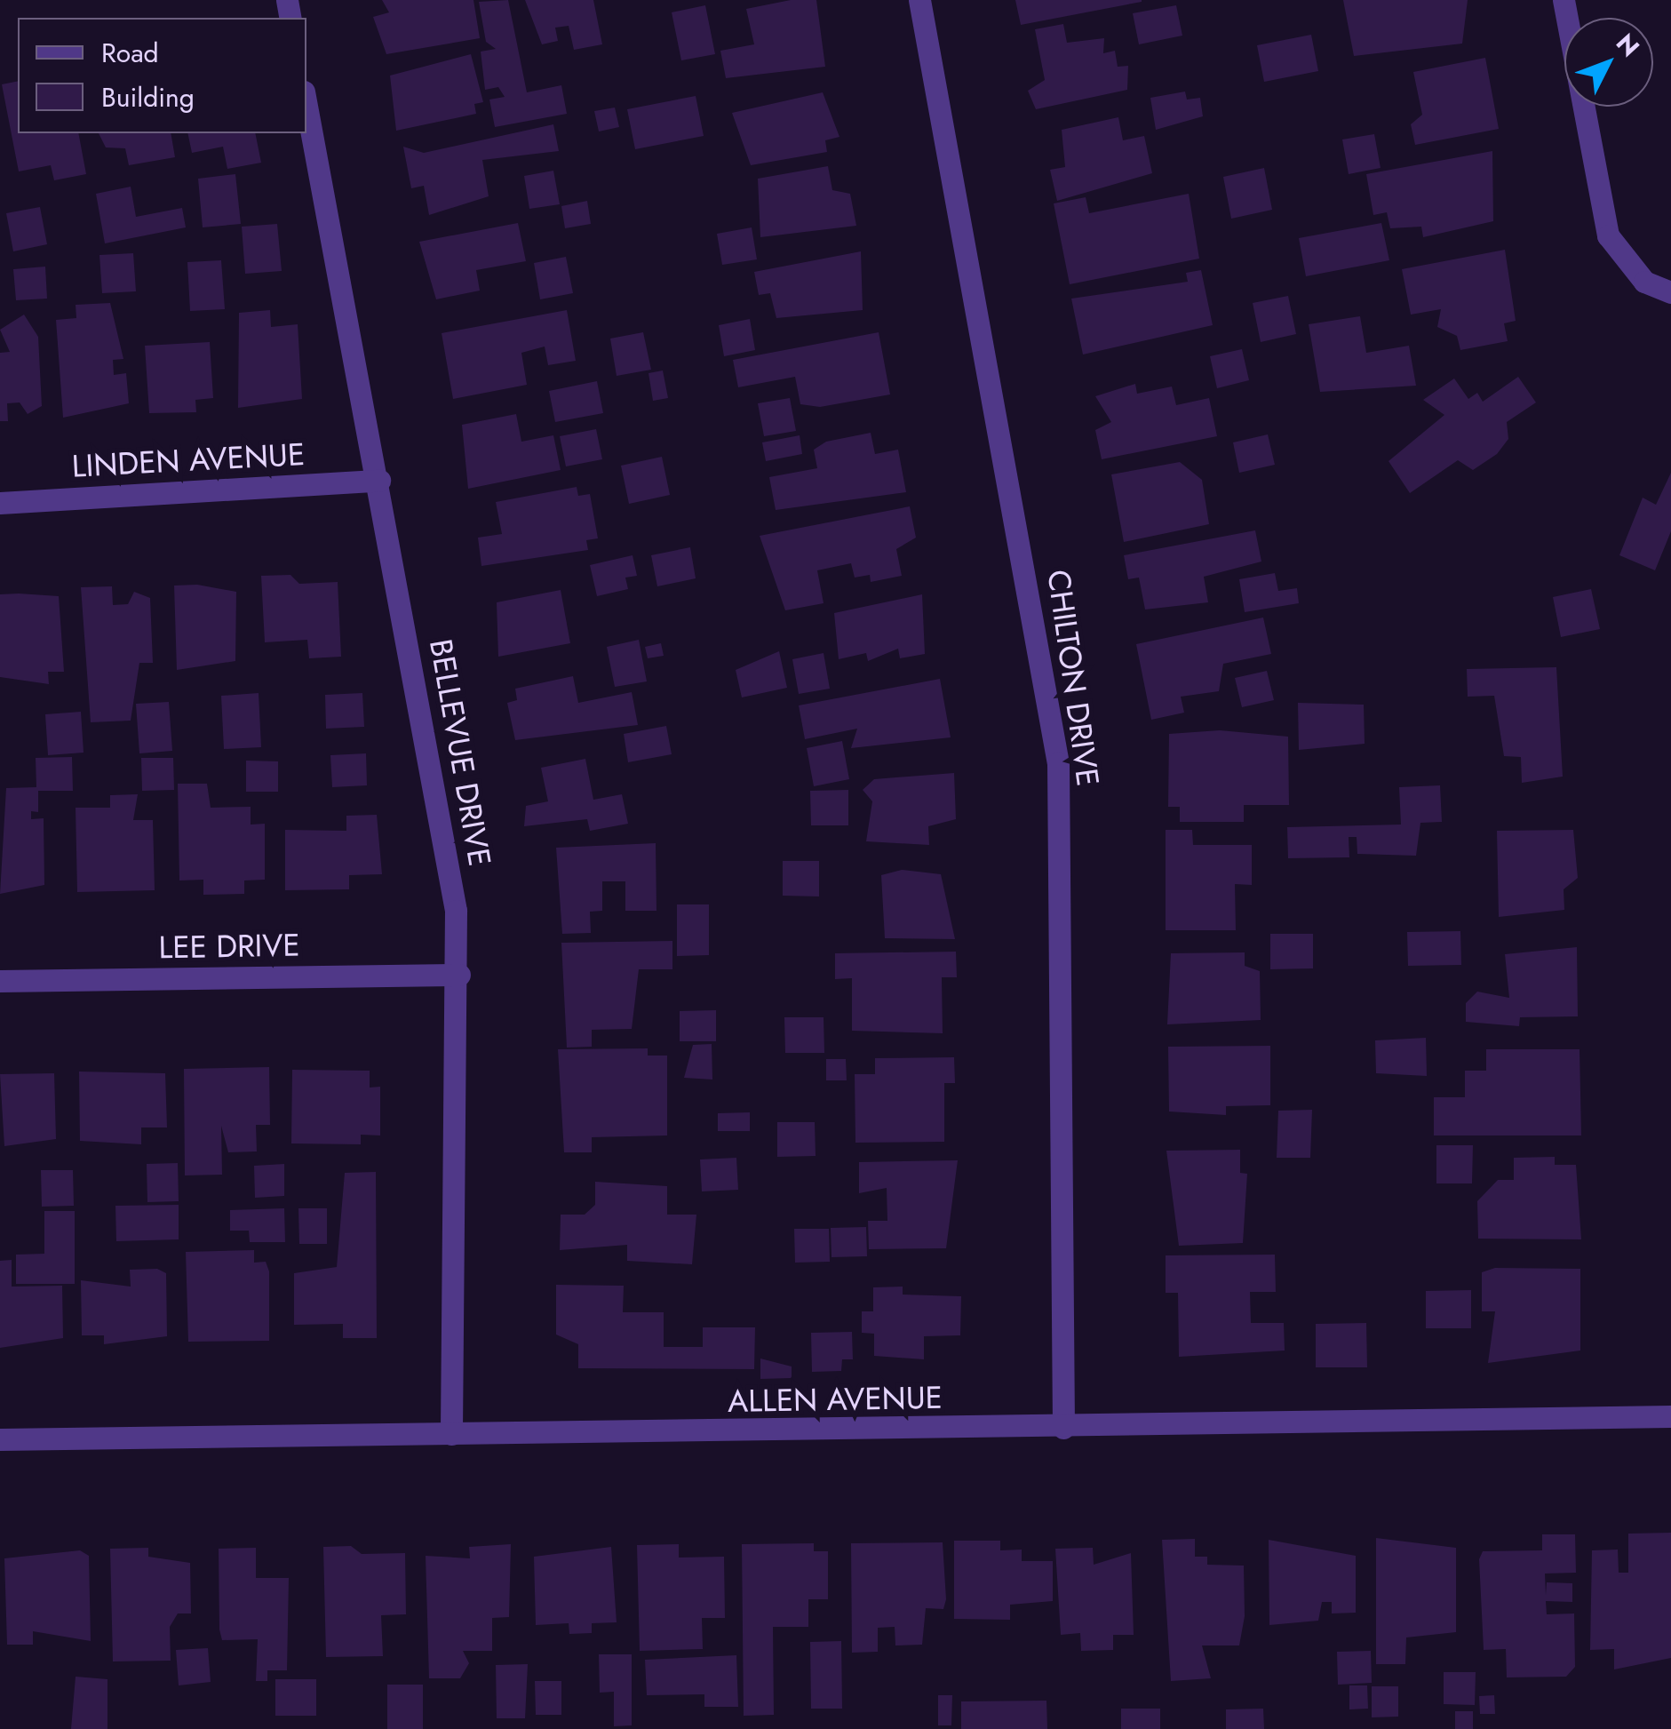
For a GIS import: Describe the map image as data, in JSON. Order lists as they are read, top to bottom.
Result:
{
  "streets": {
    "street": [
      "LINDEN AVENUE",
      "CHILTON DRIVE",
      "BELLEVUE DRIVE",
      "LEE DRIVE",
      "ALLEN AVENUE"
    ]
  },
  "crossings": [
    ["LINDEN AVENUE", "BELLEVUE DRIVE"],
    ["CHILTON DRIVE", "ALLEN AVENUE"],
    ["BELLEVUE DRIVE", "LEE DRIVE"],
    ["BELLEVUE DRIVE", "ALLEN AVENUE"]
  ],
  "legend": ["Road", "Building"],
  "north": "top right"
}
